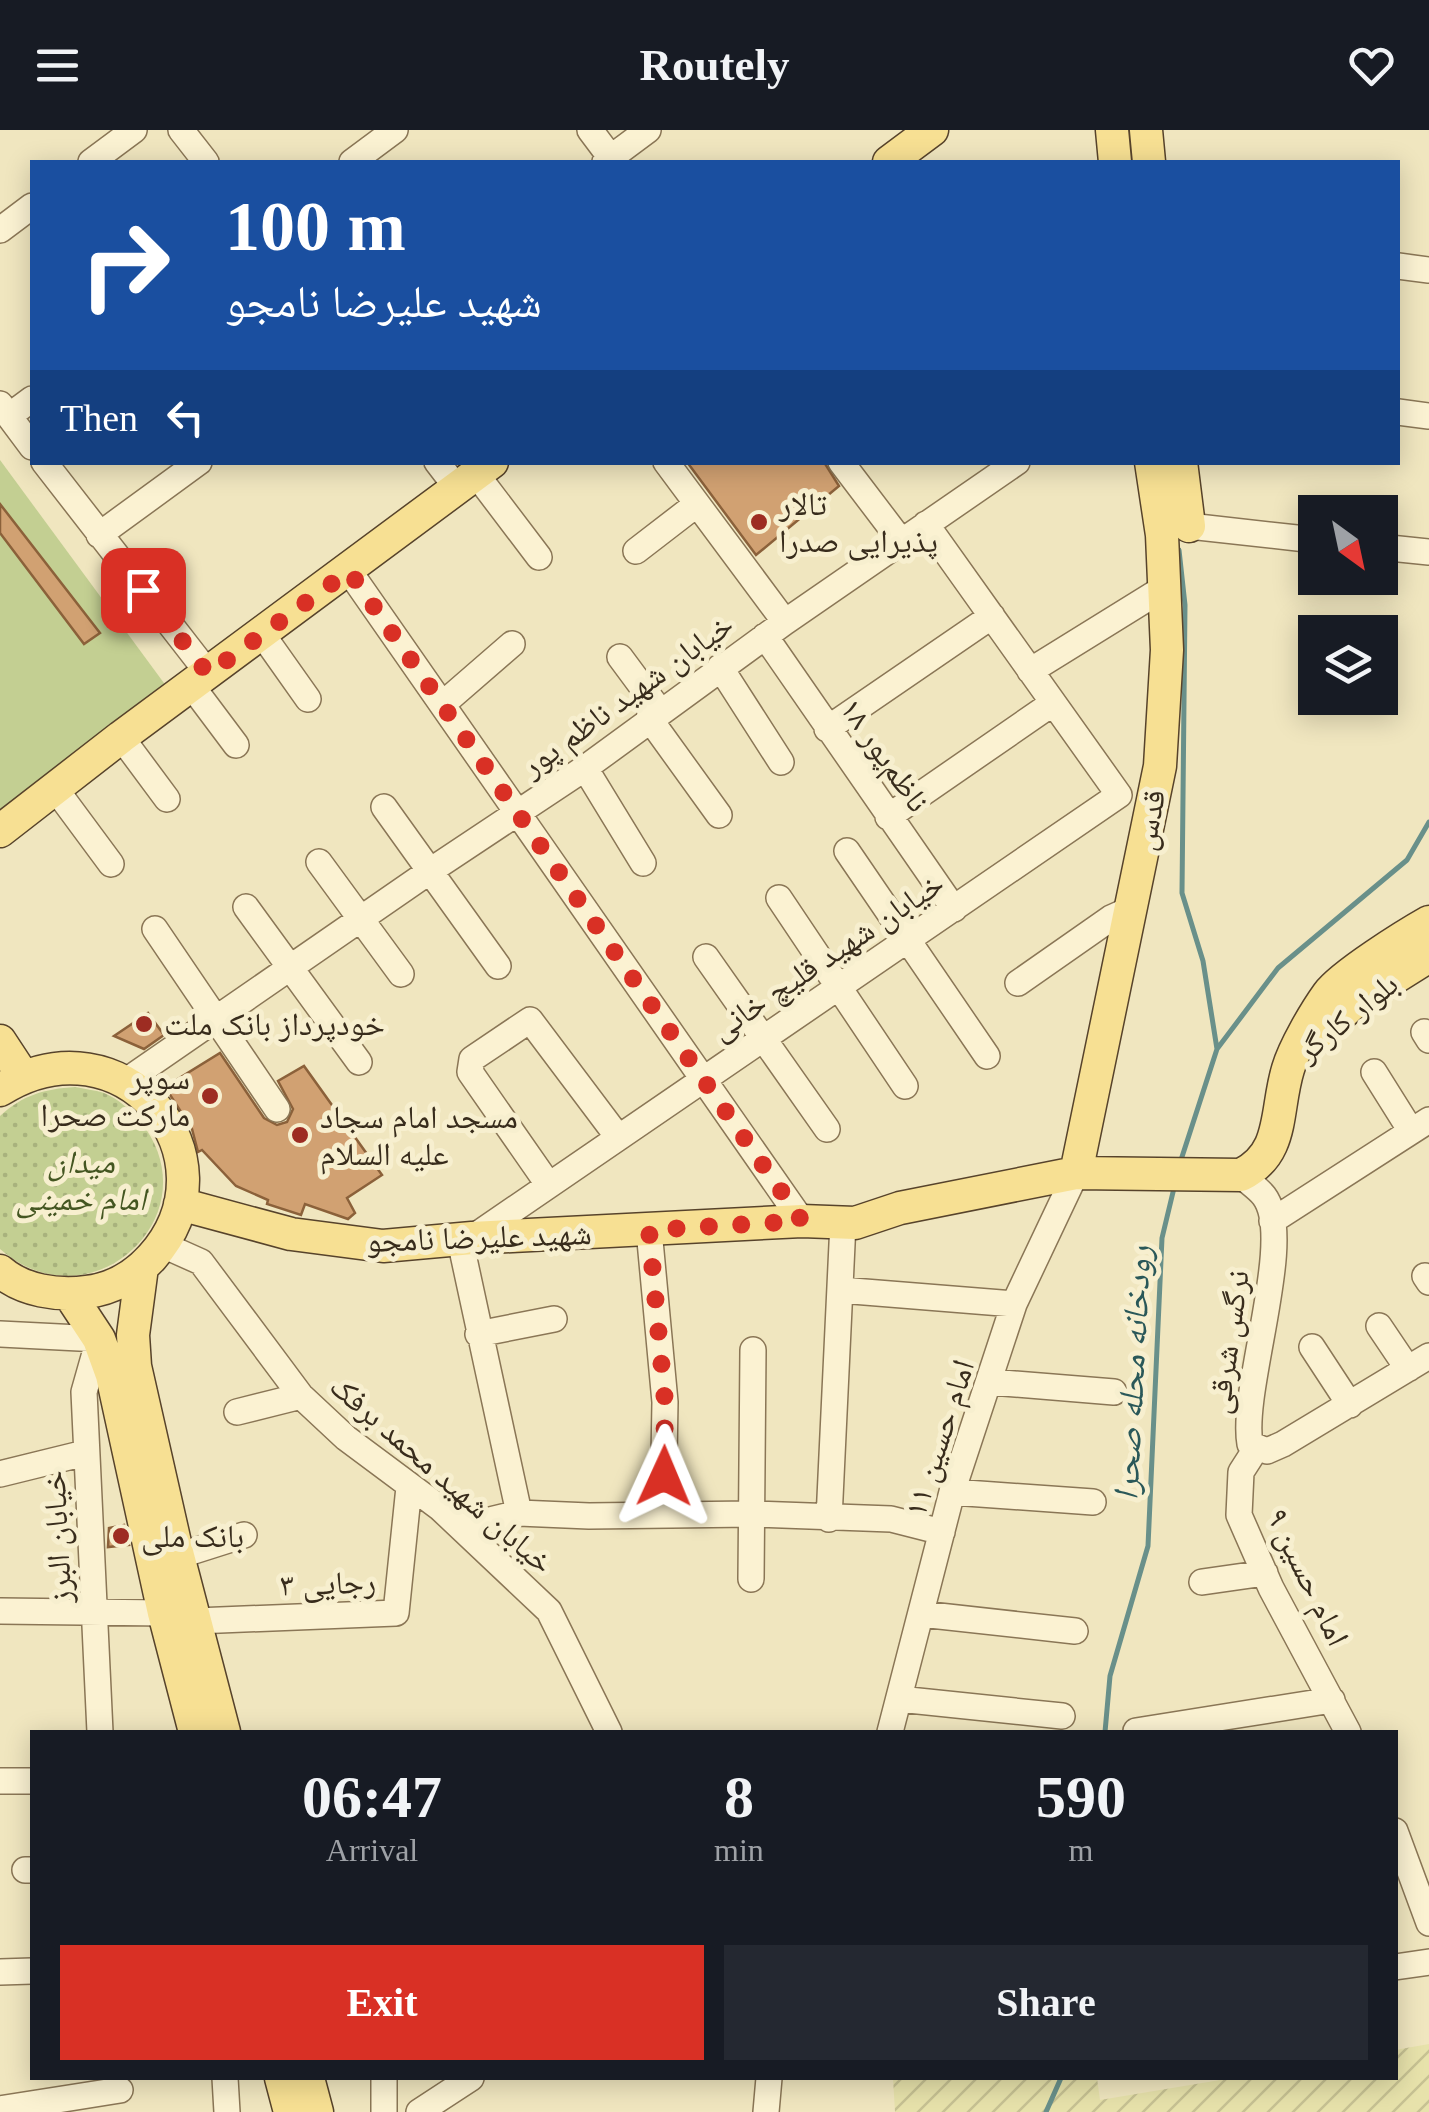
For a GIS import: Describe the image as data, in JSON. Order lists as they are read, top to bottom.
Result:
{
  "streets": {
    "main road": ["قدس", "بلوار کارگر", "شهید علیرضا نامجو"],
    "street": [
      "خیابان شهید ناظم پور",
      "ناظم‌پور ۱۸",
      "خیابان شهید قلیچ خانی",
      "نرگس شرقی",
      "امام حسین ۱۱",
      "خیابان شهید محمد برفک",
      "خیابان البرز",
      "امام حسین ۹",
      "رجایی ۳"
    ]
  },
  "crossings": [
    ["خیابان شهید ناظم پور", "ناظم‌پور ۱۸"],
    ["ناظم‌پور ۱۸", "خیابان شهید قلیچ خانی"],
    ["قدس", "شهید علیرضا نامجو"],
    ["قدس", "امام حسین ۱۱"],
    ["خیابان شهید قلیچ خانی", "شهید علیرضا نامجو"],
    ["شهید علیرضا نامجو", "امام حسین ۱۱"],
    ["نرگس شرقی", "امام حسین ۹"],
    ["خیابان شهید محمد برفک", "رجایی ۳"]
  ],
  "water": ["رودخانه محله صحرا"],
  "parks": ["میدان امام خمینی"],
  "places": [
    "تالار پذیرایی صدرا",
    "خودپرداز بانک ملت",
    "سوپر مارکت صحرا",
    "مسجد امام سجاد علیه السلام",
    "بانک ملی"
  ],
  "north": "bottom right",
  "page": {
    "header": "Routely",
    "turn": ["100 m", "شهید علیرضا نامجو"],
    "then": "Then",
    "eta": [
      "06:47",
      "Arrival",
      "8",
      "min",
      "590",
      "m"
    ],
    "buttons": ["Exit", "Share"]
  }
}
